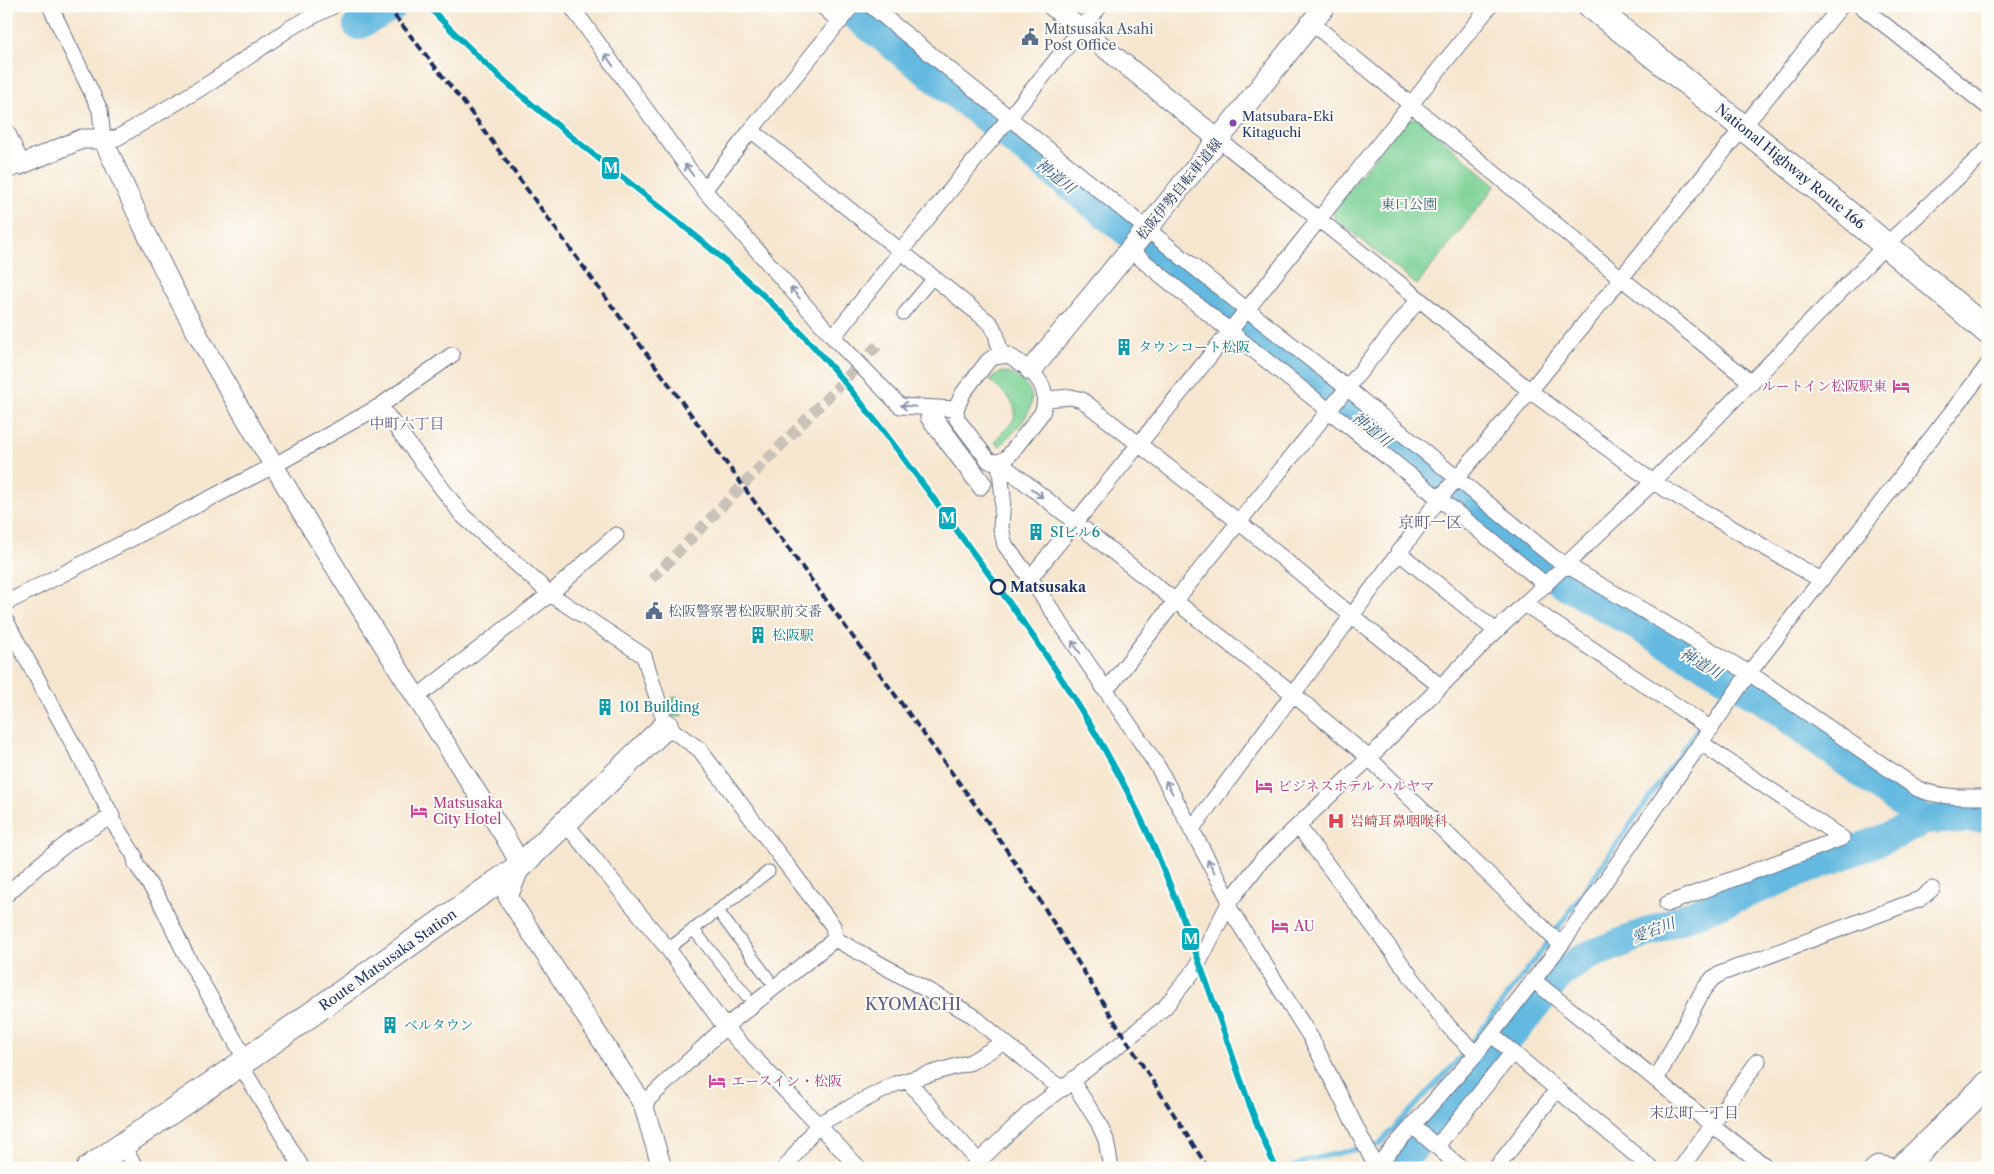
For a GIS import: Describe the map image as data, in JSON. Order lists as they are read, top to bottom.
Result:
{
  "streets": {
    "highway": ["National Highway Route 166"],
    "main road": ["松阪伊勢自転車道線", "Route Matsusaka Station"]
  },
  "districts": [
    "中町六丁目",
    "京町一区",
    "KYOMACHI",
    "末広町一丁目"
  ],
  "water": ["神道川", "愛宕川"],
  "parks": ["東口公園"],
  "places": {
    "public building": ["Matsusaka Asahi Post Office", "松阪警察署松阪駅前交番"],
    "other": ["Matsubara-Eki Kitaguchi", "Matsusaka"],
    "building": [
      "タウンコート松阪",
      "SIビル6",
      "松阪駅",
      "101 Building",
      "ベルタウン"
    ],
    "hotel": [
      "ルートイン松阪駅東",
      "ビジネスホテル ハルヤマ",
      "Matsusaka City Hotel",
      "AU",
      "エースイン・松阪"
    ],
    "hospital": ["岩崎耳鼻咽喉科"]
  },
  "lines": ["transit line M"]
}
